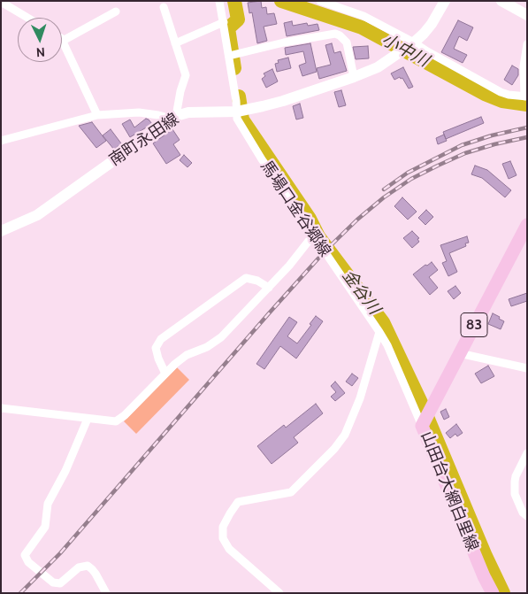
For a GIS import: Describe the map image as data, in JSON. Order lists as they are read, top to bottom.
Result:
{
  "streets": {
    "main road": ["83", "山田台大網白里線"],
    "street": ["南町永田線", "馬場口金谷郷線"]
  },
  "crossings": [
    ["南町永田線", "馬場口金谷郷線"],
    ["馬場口金谷郷線", "山田台大網白里線"]
  ],
  "water": ["小中川", "金谷川"],
  "north": "bottom"
}
